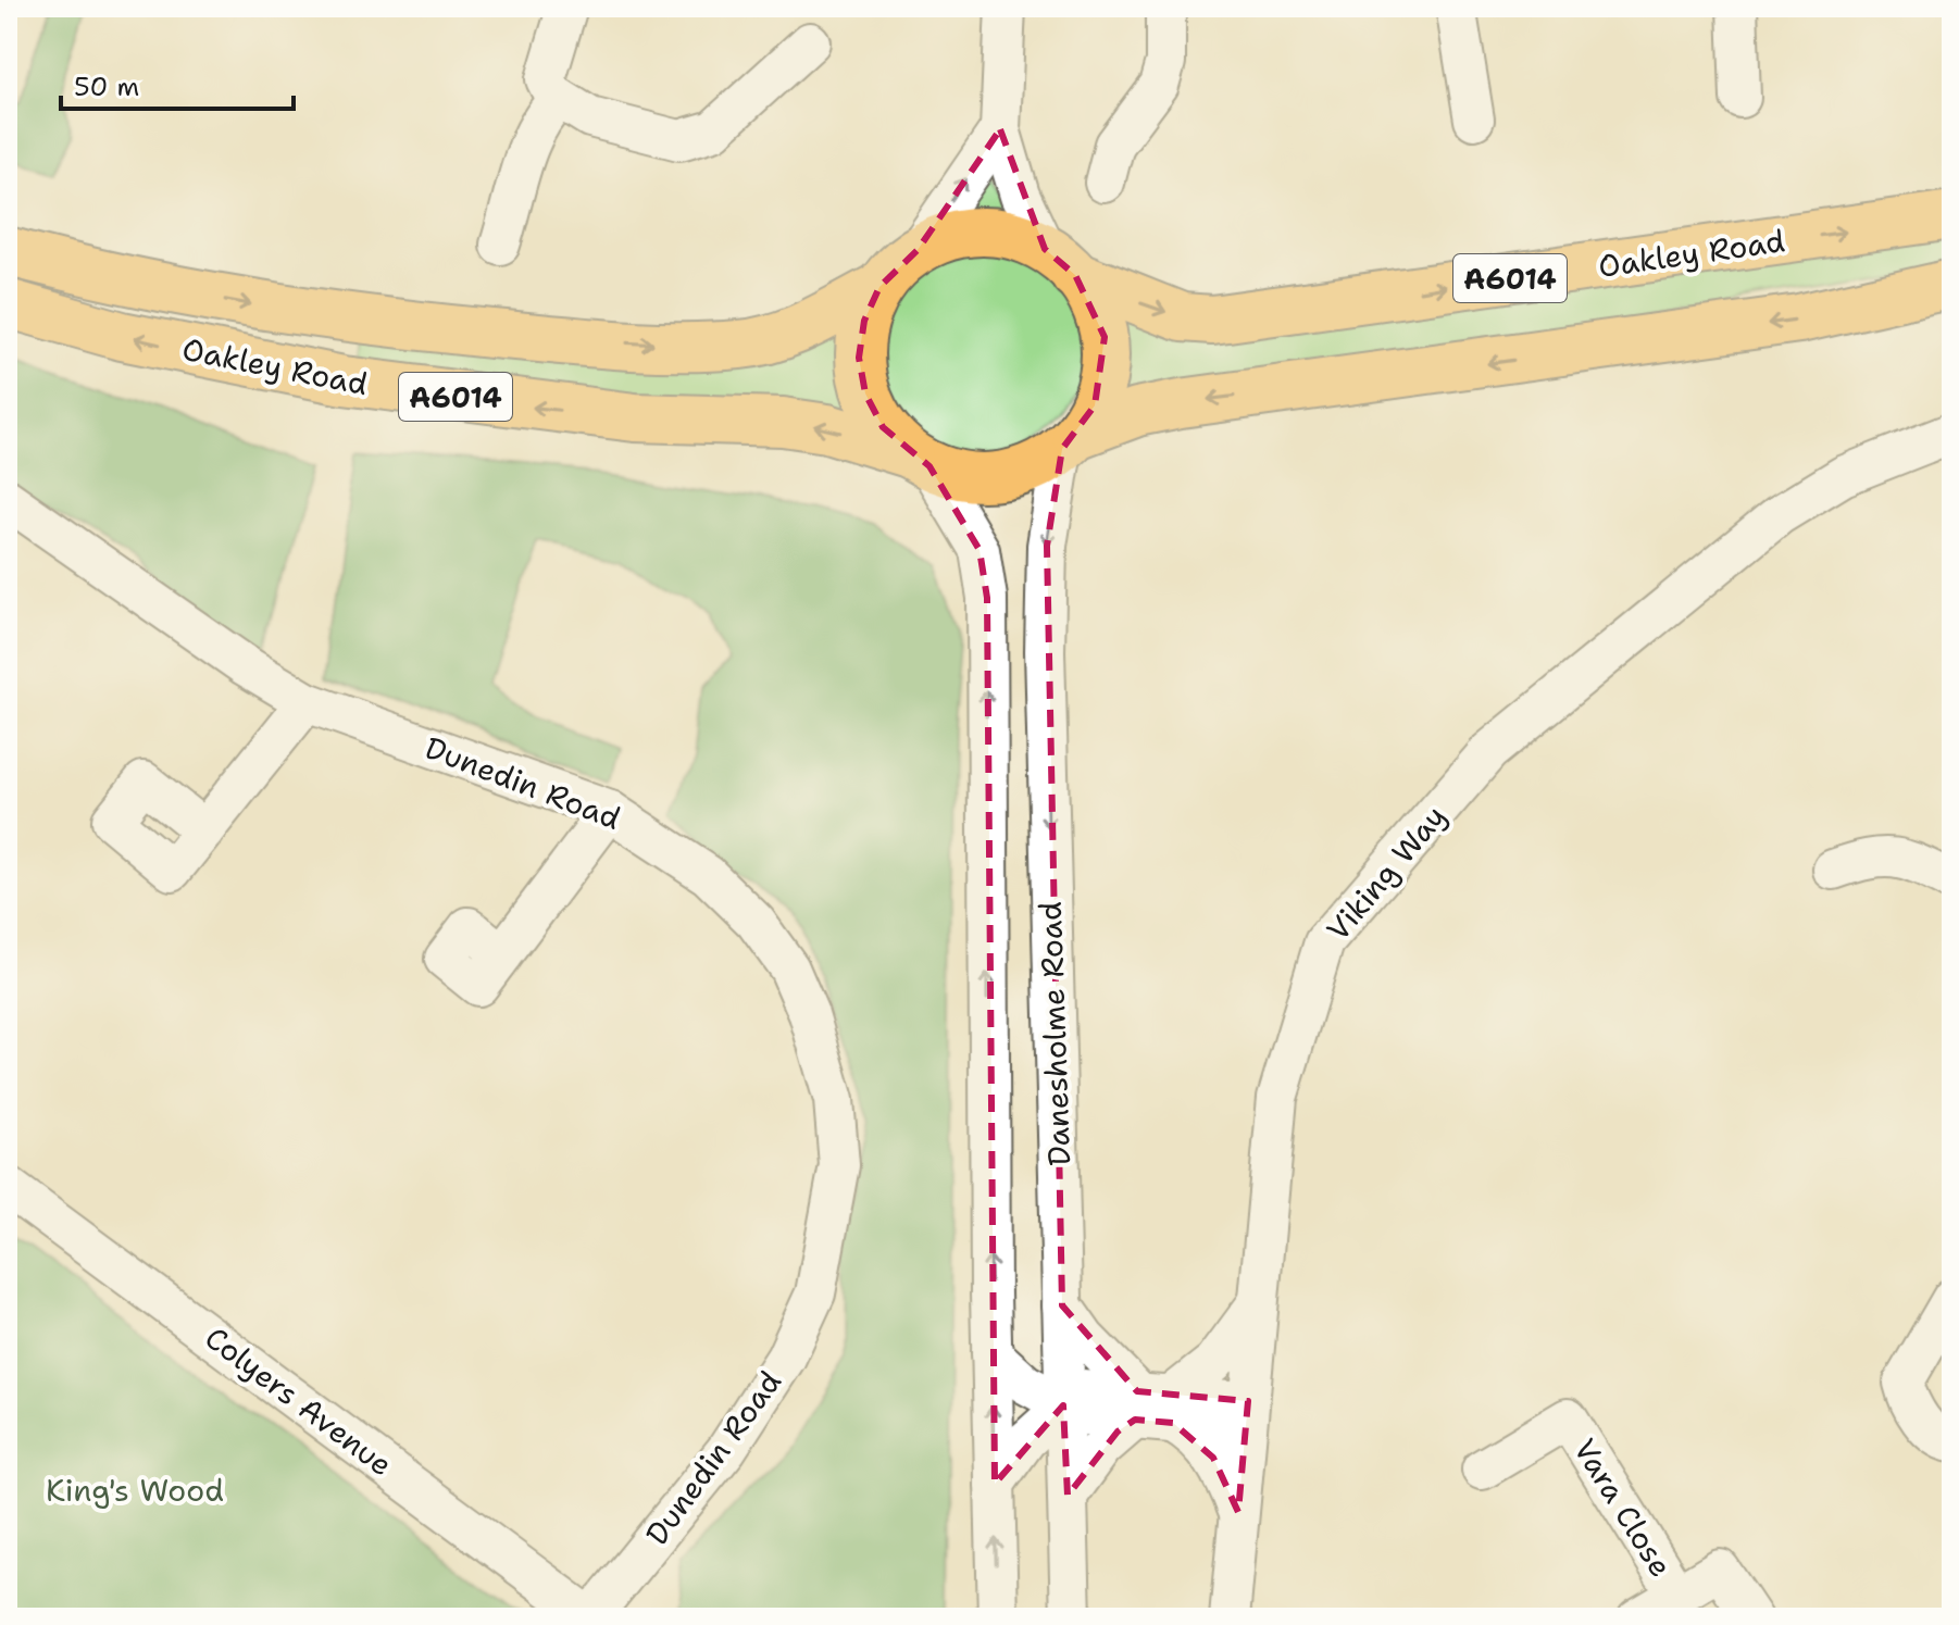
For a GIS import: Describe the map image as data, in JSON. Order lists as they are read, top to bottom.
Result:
{
  "streets": {
    "main road": ["Oakley Road", "A6014"],
    "street": [
      "Dunedin Road",
      "Viking Way",
      "Danesholme Road",
      "Colyers Avenue",
      "Vara Close"
    ]
  },
  "crossings": [
    ["Oakley Road", "Danesholme Road"],
    ["Dunedin Road", "Colyers Avenue"]
  ],
  "parks": ["King's Wood"],
  "scale_bar": "50 m"
}
